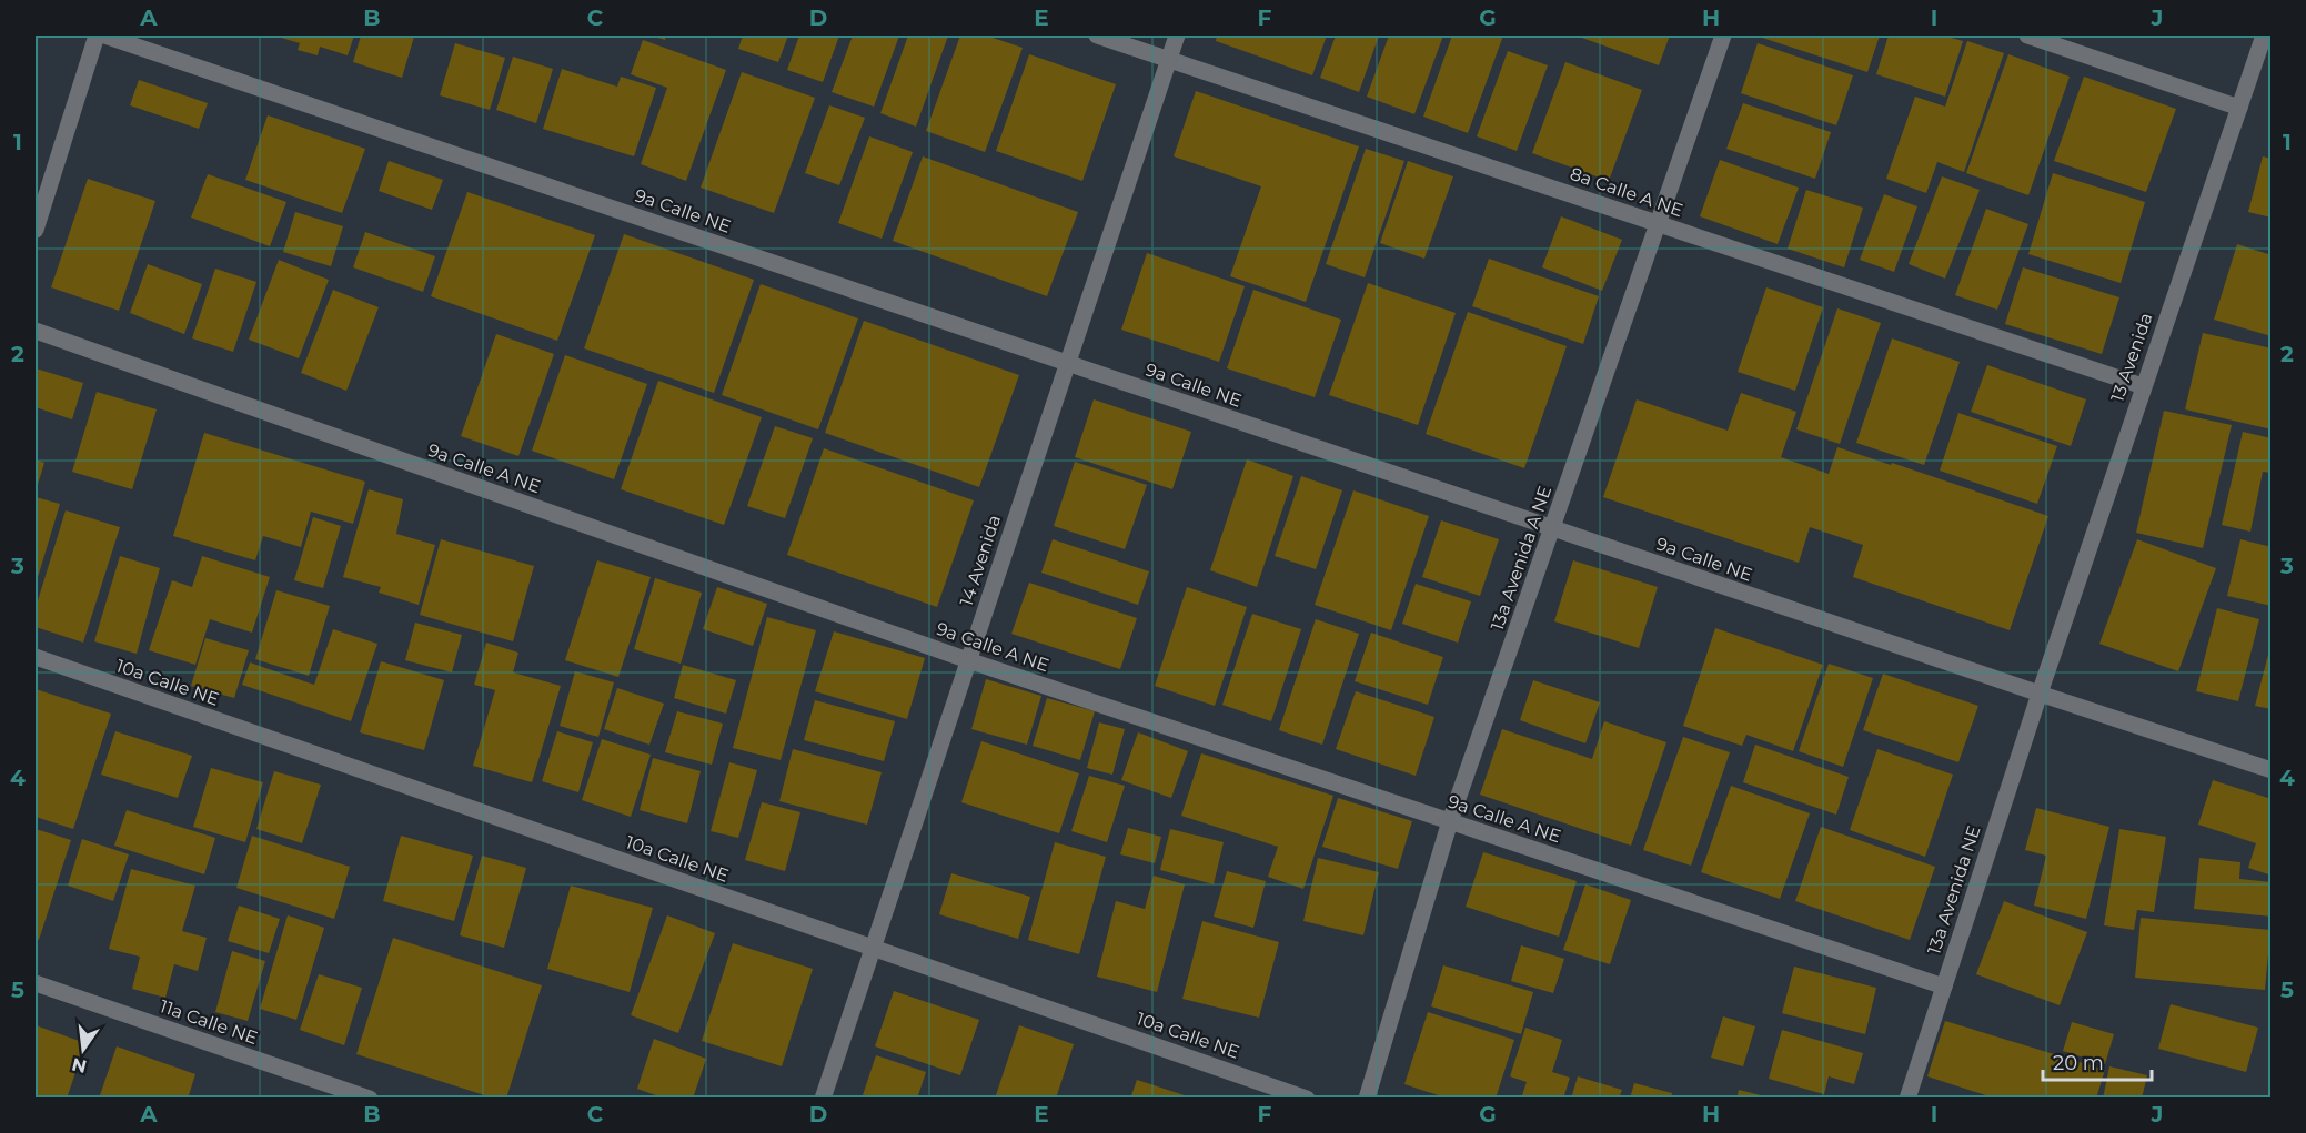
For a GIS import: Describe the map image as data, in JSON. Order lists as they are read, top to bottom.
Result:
{
  "streets": {
    "street": [
      "8a Calle A NE",
      "9a Calle NE",
      "13 Avenida",
      "9a Calle A NE",
      "13a Avenida A NE",
      "14 Avenida",
      "10a Calle NE",
      "13a Avenida NE",
      "11a Calle NE"
    ]
  },
  "crossings": [
    ["8a Calle A NE", "13 Avenida"],
    ["8a Calle A NE", "13a Avenida A NE"],
    ["8a Calle A NE", "14 Avenida"],
    ["9a Calle NE", "13 Avenida"],
    ["9a Calle NE", "13a Avenida A NE"],
    ["9a Calle NE", "14 Avenida"],
    ["9a Calle NE", "13a Avenida NE"],
    ["13 Avenida", "13a Avenida NE"],
    ["9a Calle A NE", "13a Avenida A NE"],
    ["9a Calle A NE", "14 Avenida"],
    ["9a Calle A NE", "13a Avenida NE"],
    ["14 Avenida", "10a Calle NE"]
  ],
  "scale_bar": "20 m",
  "north": "bottom",
  "grid": {
    "columns": [
      "A",
      "B",
      "C",
      "D",
      "E",
      "F",
      "G",
      "H",
      "I",
      "J"
    ],
    "rows": [
      "1",
      "2",
      "3",
      "4",
      "5"
    ]
  }
}
